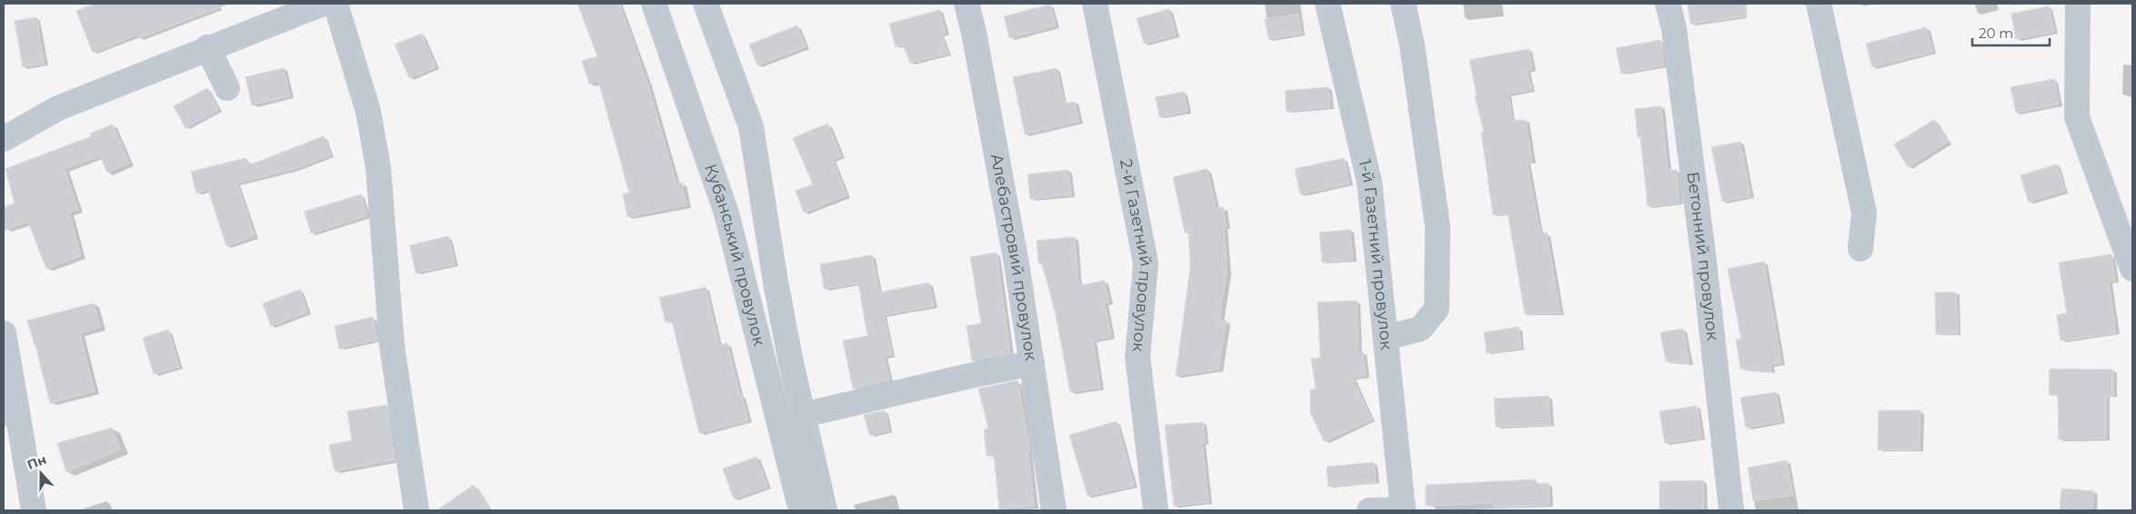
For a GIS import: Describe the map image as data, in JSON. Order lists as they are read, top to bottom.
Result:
{
  "streets": {
    "street": [
      "Кубанський провулок",
      "1-й Газетний провулок",
      "Алебастровий провулок",
      "2-й Газетний провулок",
      "Бетонний провулок"
    ]
  },
  "scale_bar": "20 m",
  "north": "top"
}
